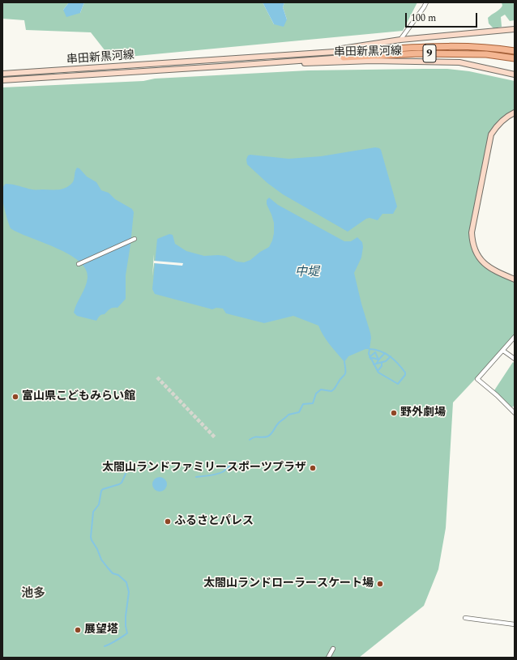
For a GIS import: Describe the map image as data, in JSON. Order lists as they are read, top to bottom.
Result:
{
  "streets": {
    "main road": ["串田新黒河線", "9"]
  },
  "crossings": [
    ["串田新黒河線", "9"]
  ],
  "districts": ["池多"],
  "water": ["中堤"],
  "places": [
    "富山県こどもみらい館",
    "野外劇場",
    "太閤山ランドファミリースポーツプラザ",
    "ふるさとパレス",
    "太閤山ランドローラースケート場",
    "展望塔"
  ],
  "scale_bar": "100 m"
}
